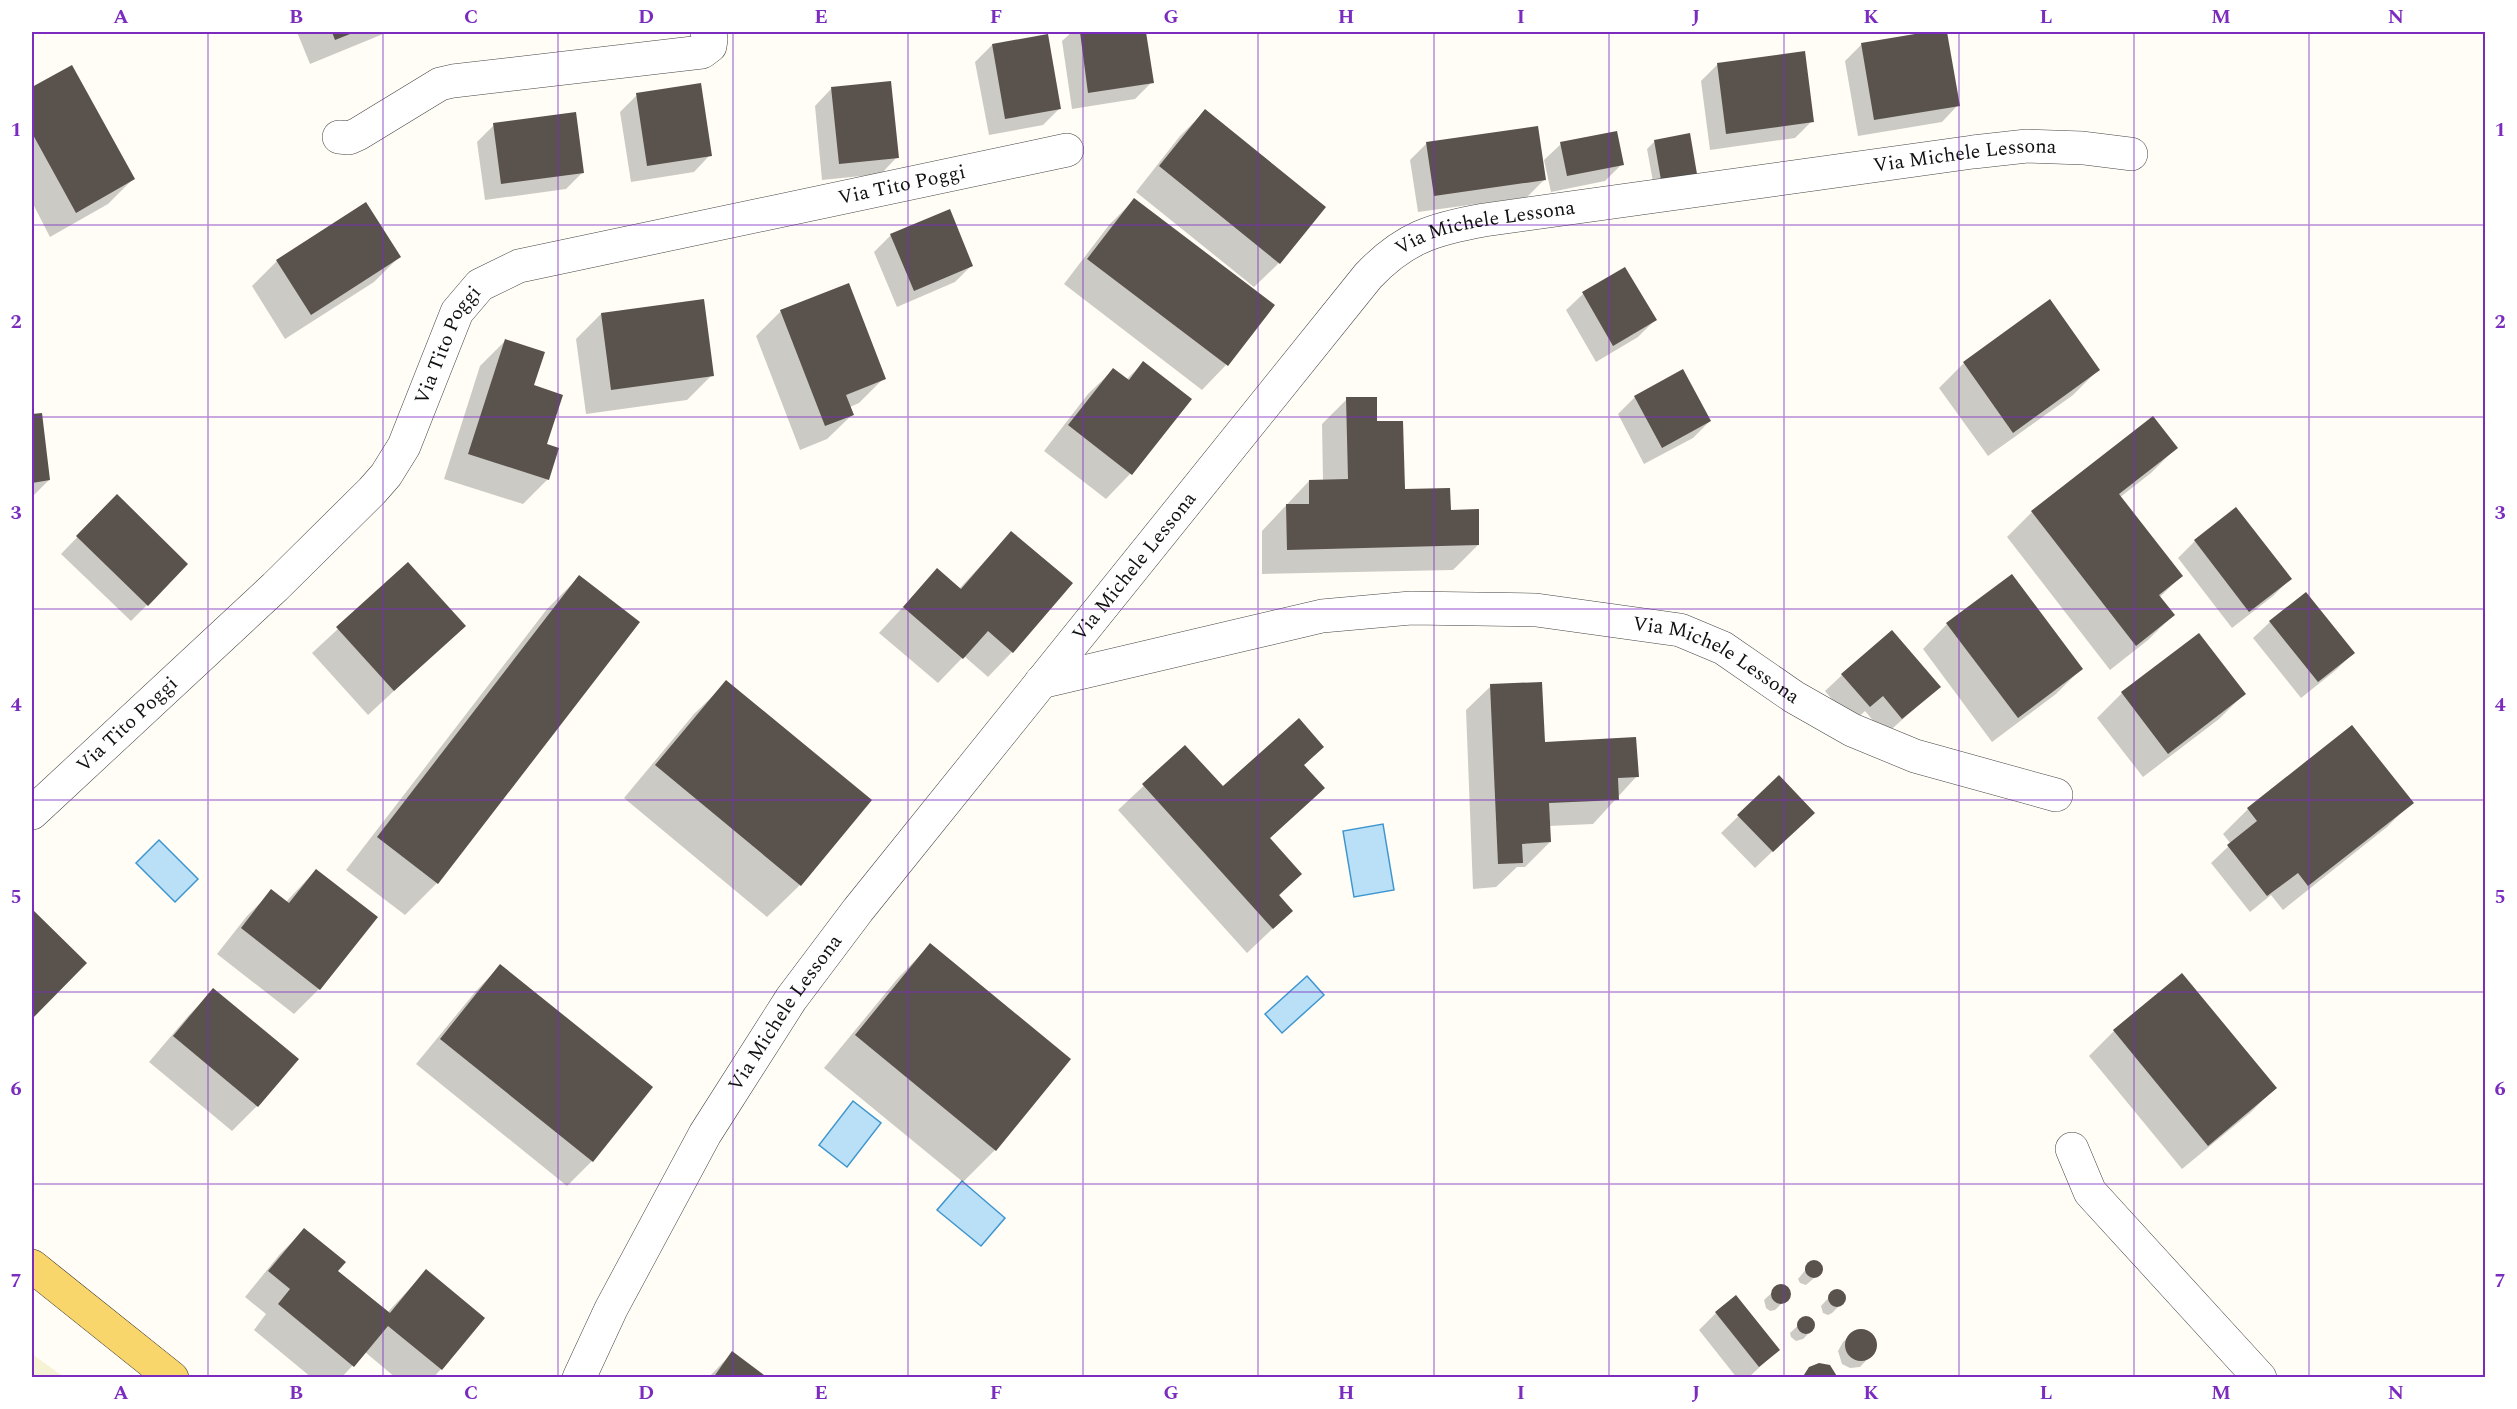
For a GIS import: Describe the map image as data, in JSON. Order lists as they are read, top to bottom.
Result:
{
  "streets": {
    "street": ["Via Michele Lessona", "Via Tito Poggi"]
  },
  "grid": {
    "columns": [
      "A",
      "B",
      "C",
      "D",
      "E",
      "F",
      "G",
      "H",
      "I",
      "J",
      "K",
      "L",
      "M",
      "N"
    ],
    "rows": [
      "1",
      "2",
      "3",
      "4",
      "5",
      "6",
      "7"
    ]
  }
}
